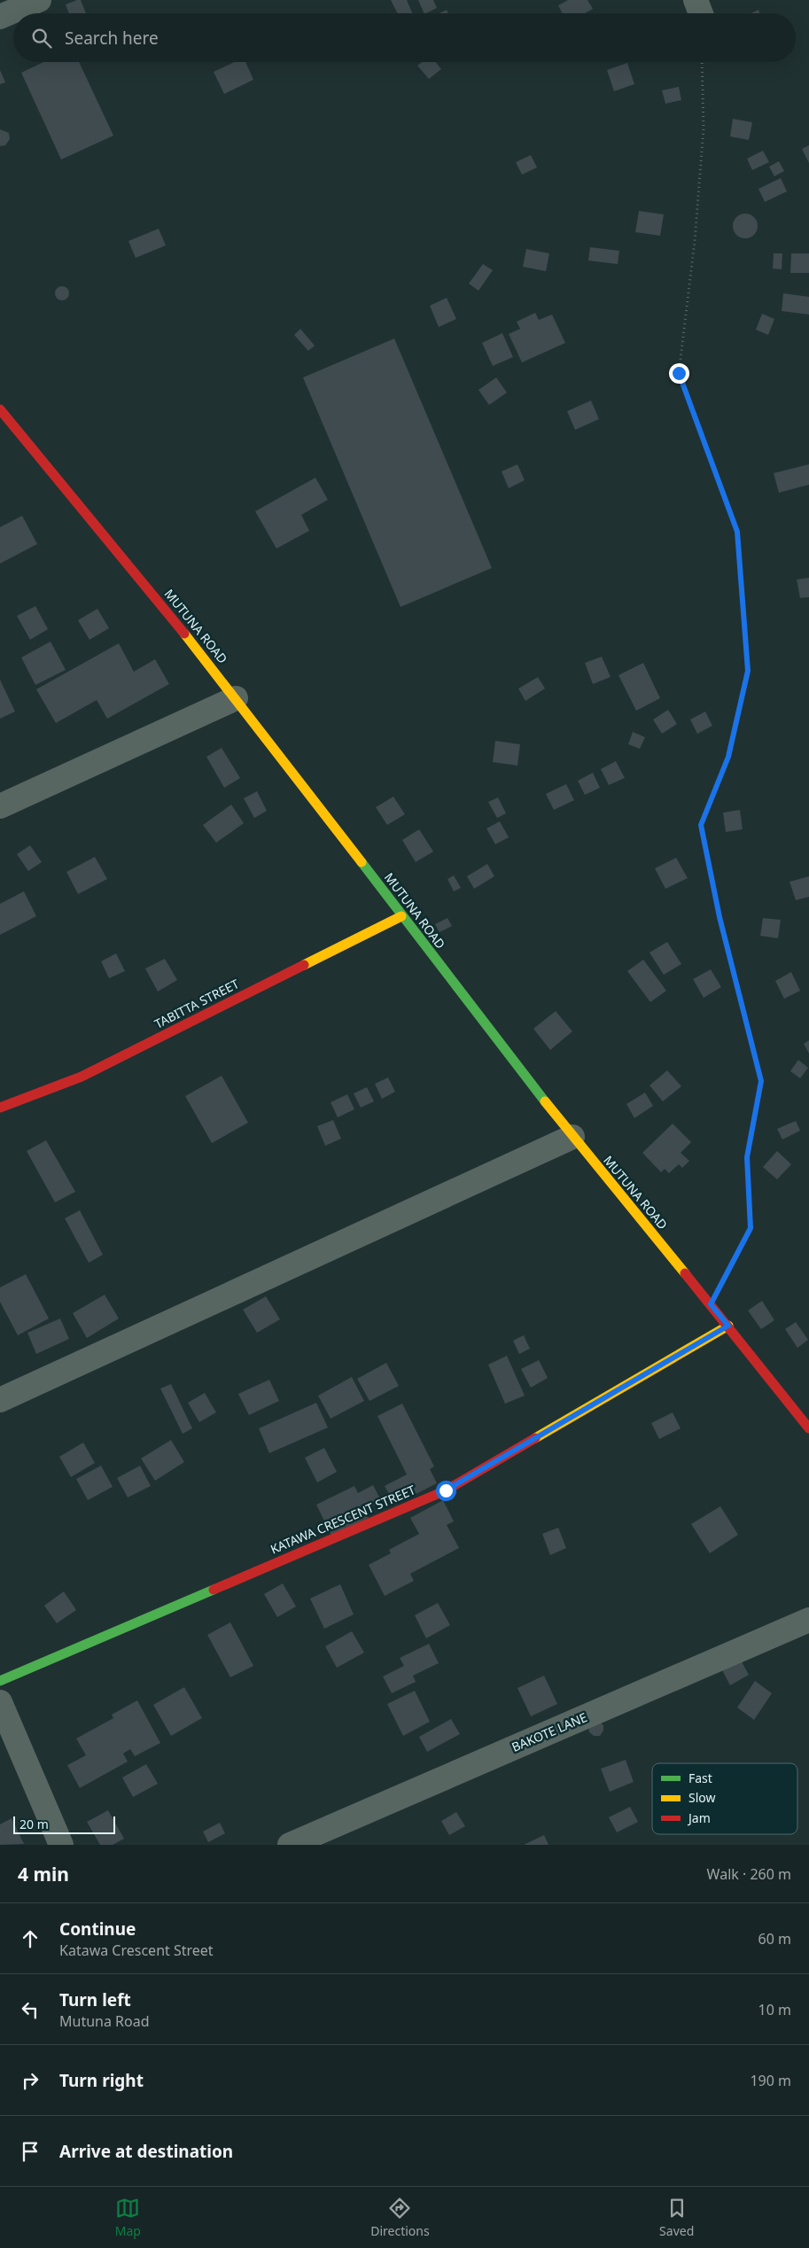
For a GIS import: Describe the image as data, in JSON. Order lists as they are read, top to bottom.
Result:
{
  "streets": {
    "street": [
      "MUTUNA ROAD",
      "TABITTA STREET",
      "KATAWA CRESCENT STREET",
      "BAKOTE LANE"
    ]
  },
  "crossings": [
    ["MUTUNA ROAD", "TABITTA STREET"],
    ["MUTUNA ROAD", "KATAWA CRESCENT STREET"]
  ],
  "legend": ["Fast", "Slow", "Jam"],
  "scale_bar": "20 m",
  "page": {
    "search": "Search here",
    "scale": "20 m",
    "heading": ["4 min", "Walk · 260 m"],
    "list": [
      ["Continue", "Katawa Crescent Street", "60 m"],
      ["Turn left", "Mutuna Road", "10 m"],
      ["Turn right", "190 m"],
      "Arrive at destination"
    ],
    "nav": ["Map", "Directions", "Saved"]
  }
}
